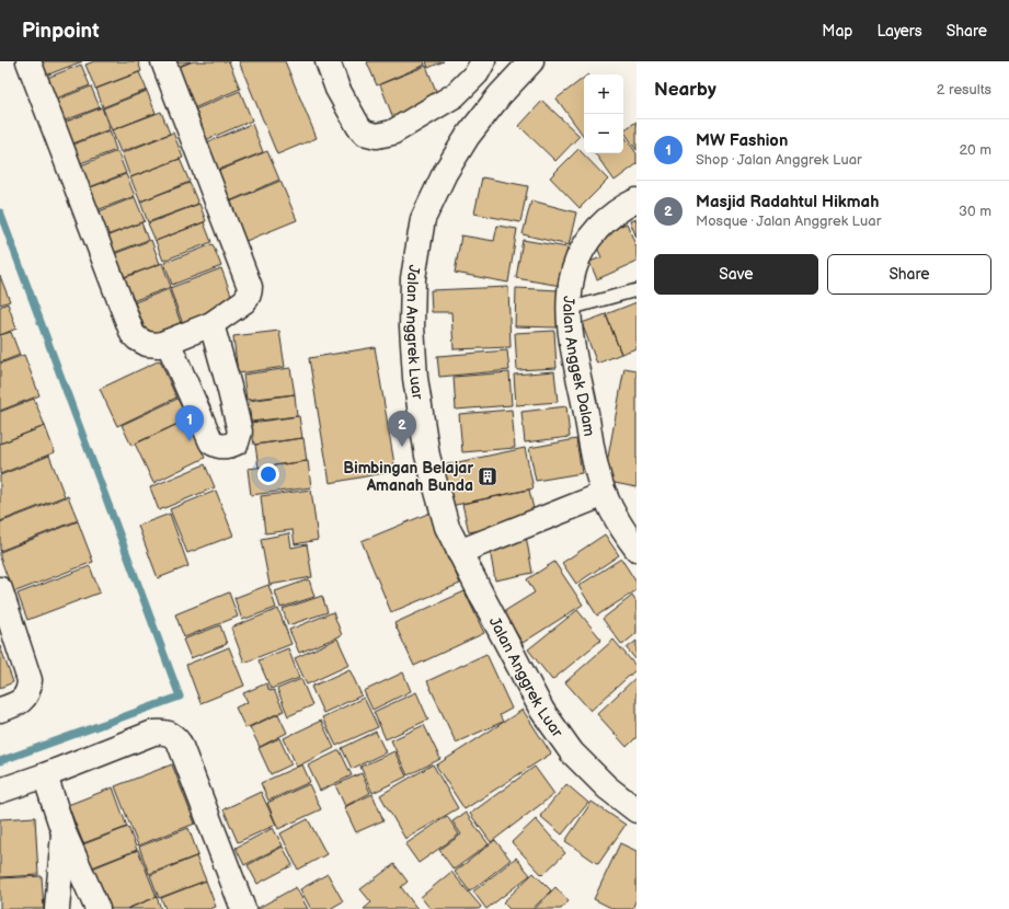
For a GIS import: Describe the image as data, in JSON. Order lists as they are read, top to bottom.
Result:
{
  "streets": {
    "street": ["Jalan Anggrek Luar", "Jalan Anggek Dalam"]
  },
  "places": {
    "building": ["Bimbingan Belajar Amanah Bunda"]
  },
  "page": {
    "header": "Pinpoint",
    "nav": ["Map", "Layers", "Share"],
    "heading": ["Nearby", "2 results"],
    "map_buttons": ["+", "−"],
    "list": [
      {
        "mark": "1",
        "name": "MW Fashion",
        "note": "Shop · Jalan Anggrek Luar",
        "value": "20 m"
      },
      {
        "mark": "2",
        "name": "Masjid Radahtul Hikmah",
        "note": "Mosque · Jalan Anggrek Luar",
        "value": "30 m"
      }
    ],
    "buttons": ["Save", "Share"],
    "pins": ["1", "2"]
  }
}
